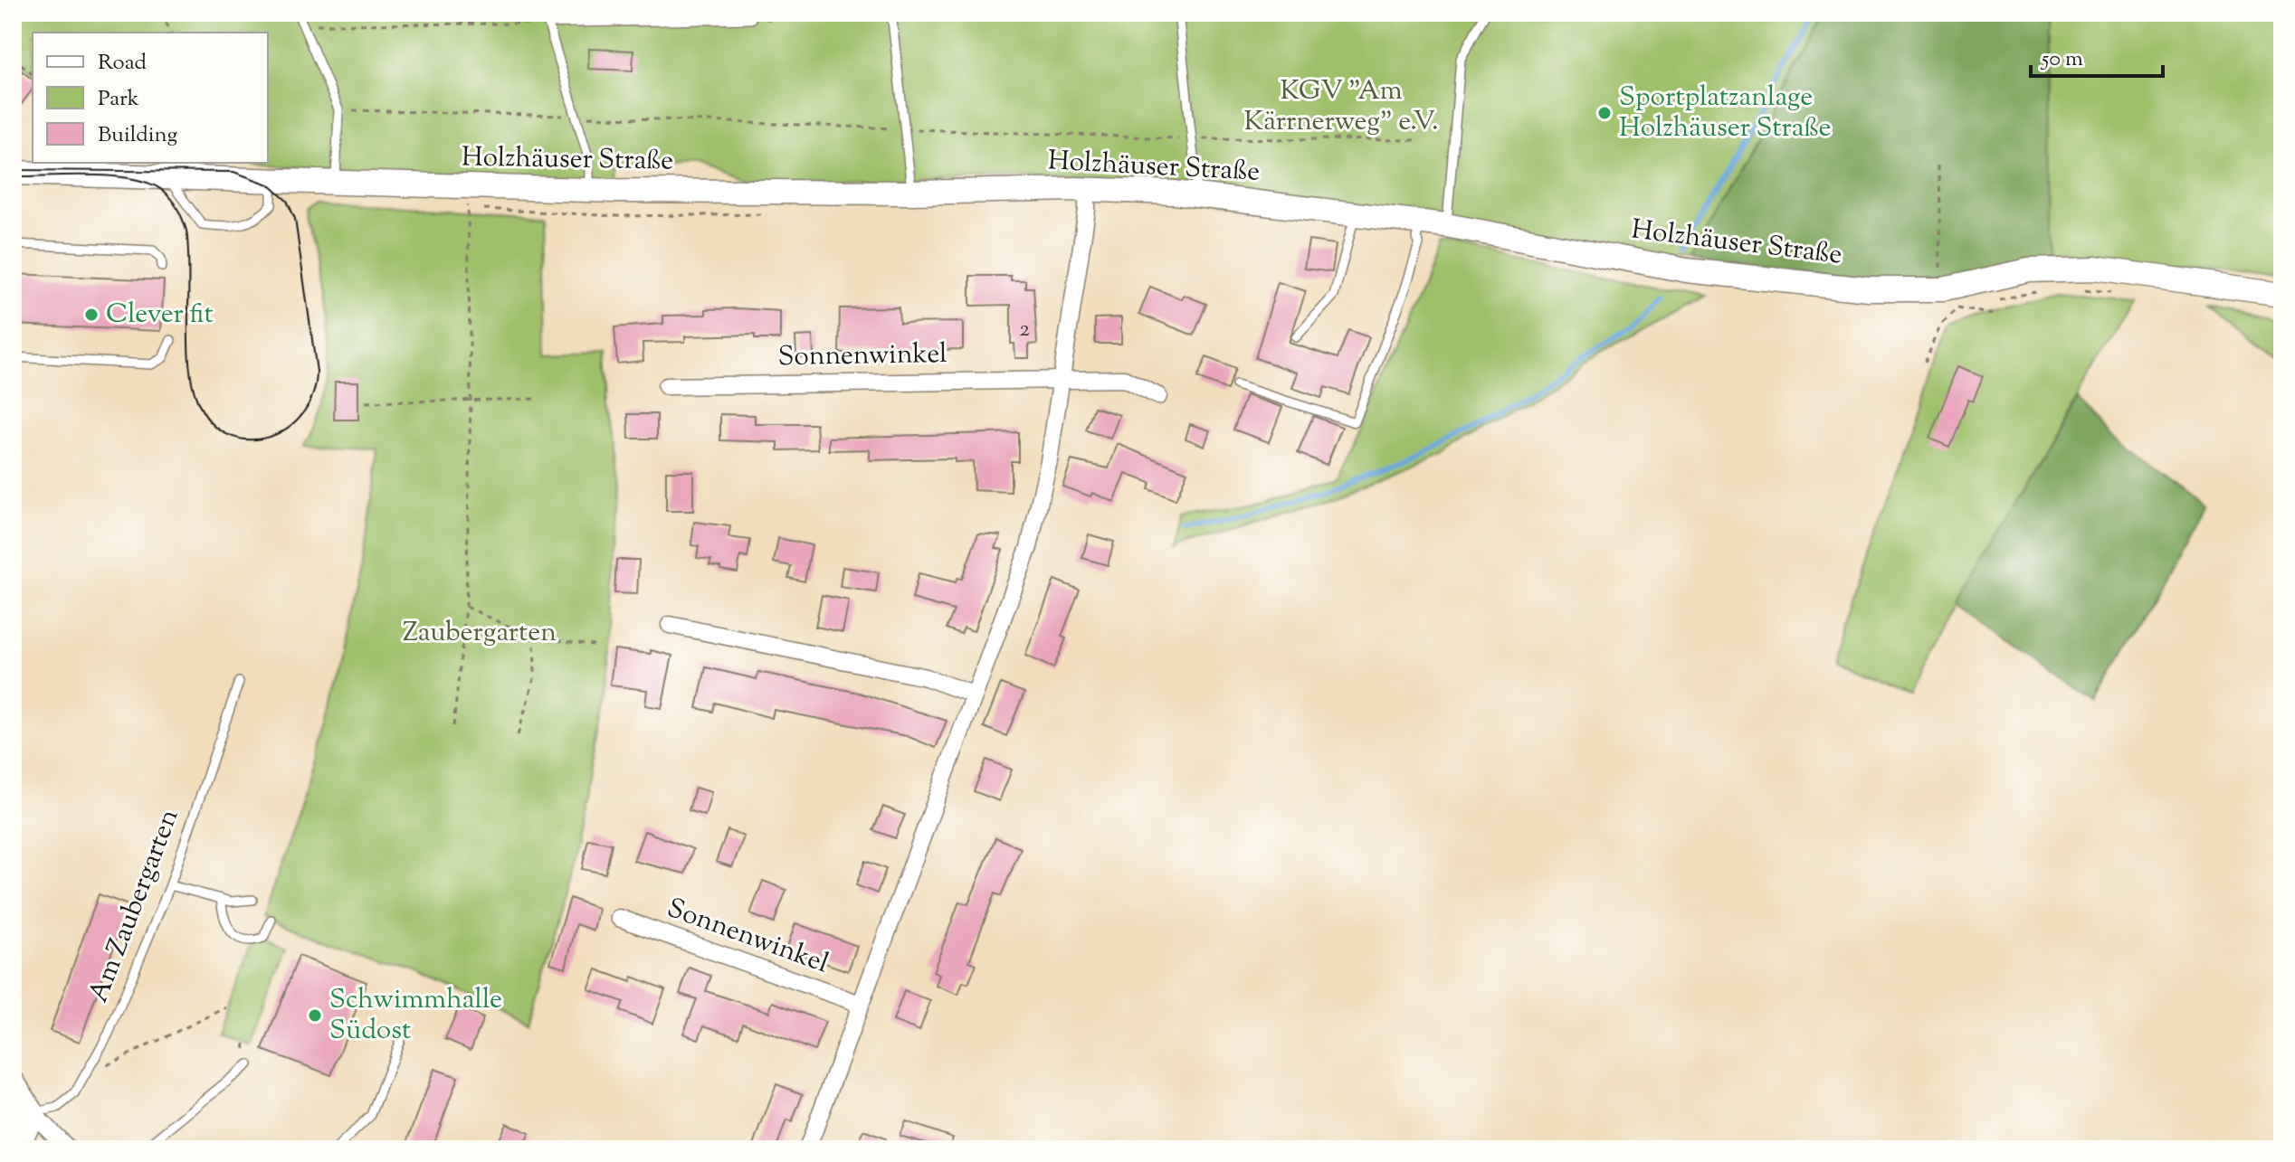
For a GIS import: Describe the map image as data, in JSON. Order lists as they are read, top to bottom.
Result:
{
  "streets": {
    "main road": ["Holzhäuser Straße"],
    "street": ["Sonnenwinkel"],
    "lane": ["Am Zaubergarten"]
  },
  "parks": ["KGV \"Am Kärrnerweg\" e.V.", "Zaubergarten"],
  "places": ["Sportplatzanlage Holzhäuser Straße", "Clever fit", "Schwimmhalle Südost"],
  "house_numbers": ["2"],
  "legend": ["Road", "Park", "Building"],
  "scale_bar": "50 m"
}
